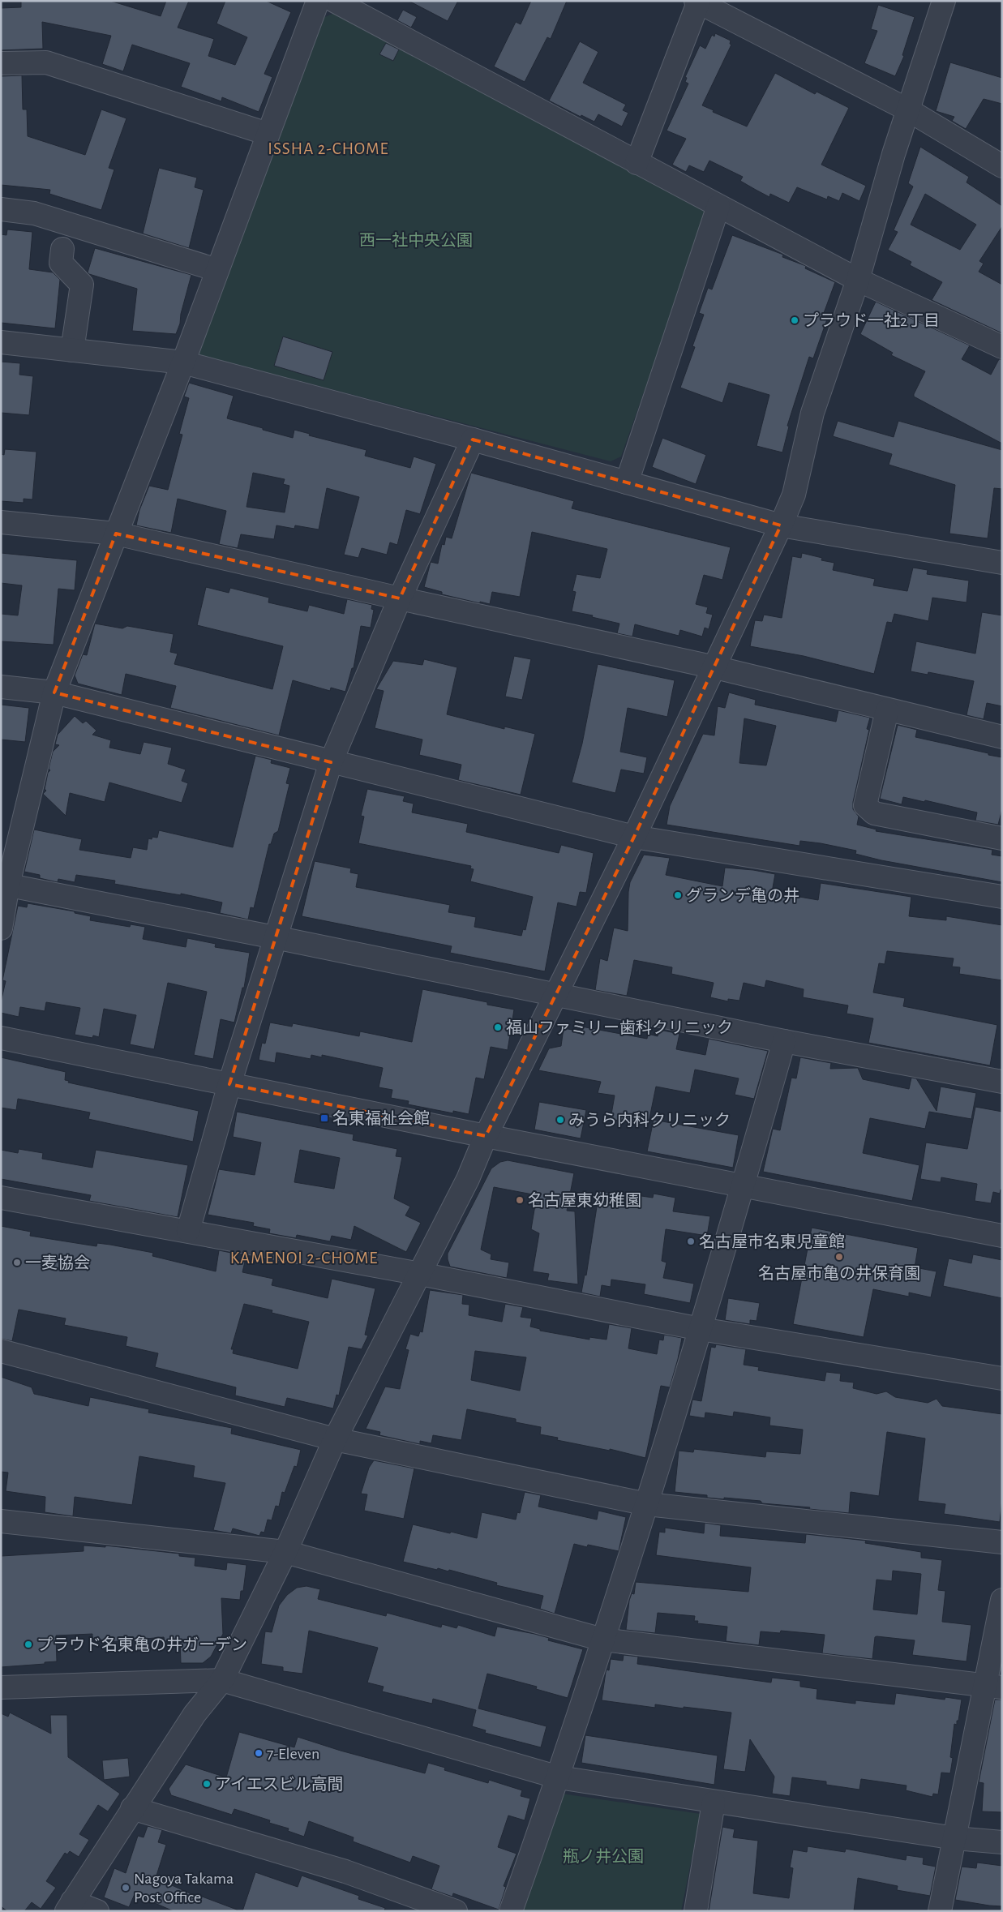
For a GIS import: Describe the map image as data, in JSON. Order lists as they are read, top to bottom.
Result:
{
  "districts": ["ISSHA 2-CHOME", "KAMENOI 2-CHOME"],
  "parks": ["西一社中央公園", "瓶ノ井公園"],
  "places": {
    "other": [
      "プラウド一社2丁目",
      "グランデ亀の井",
      "福山ファミリー歯科クリニック",
      "みうら内科クリニック",
      "名古屋東幼稚園",
      "名古屋市名東児童館",
      "名古屋市亀の井保育園",
      "一麦協会",
      "プラウド名東亀の井ガーデン",
      "7-Eleven",
      "アイエスビル高間",
      "Nagoya Takama Post Office"
    ],
    "transit": ["名東福祉会館"]
  }
}
